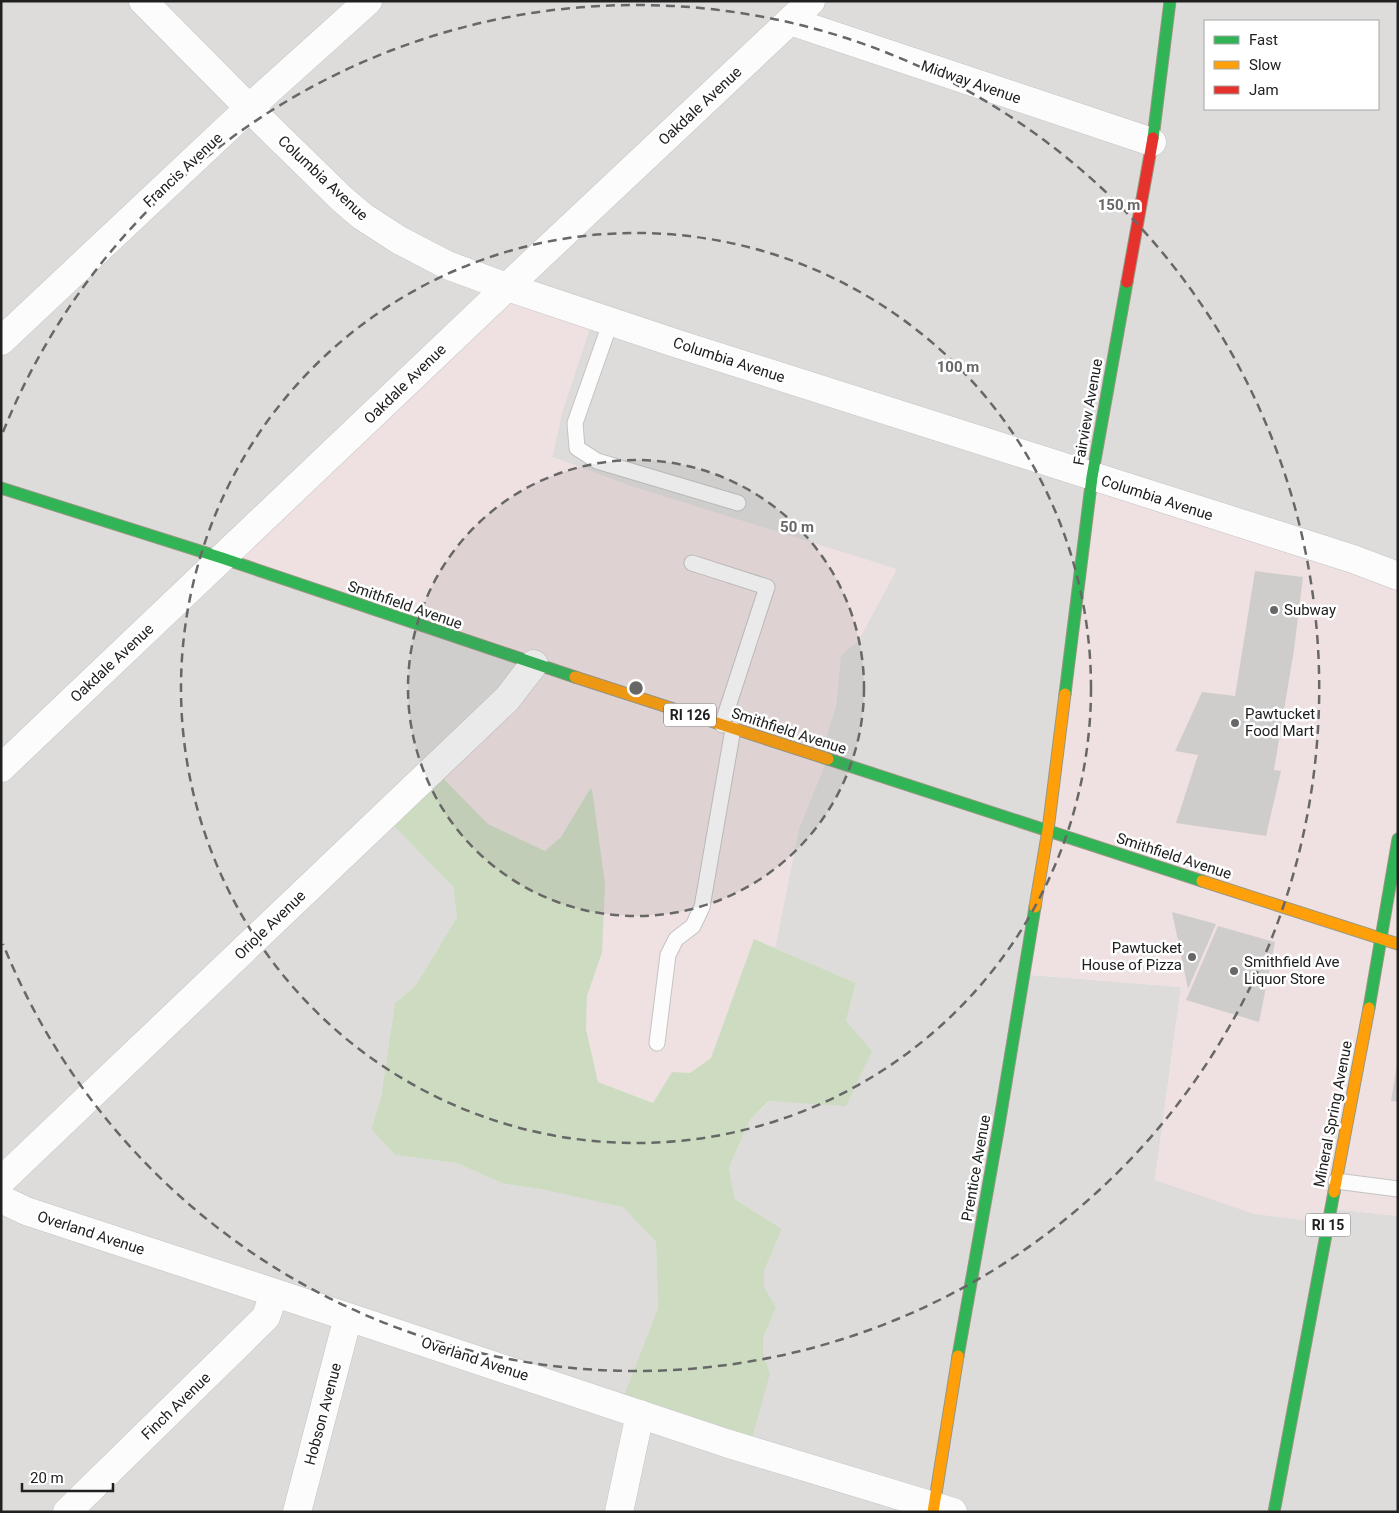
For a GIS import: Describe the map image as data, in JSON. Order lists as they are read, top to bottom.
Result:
{
  "streets": {
    "main road": [
      "Fairview Avenue",
      "Smithfield Avenue",
      "RI 126",
      "Mineral Spring Avenue",
      "Prentice Avenue",
      "RI 15"
    ],
    "street": [
      "Midway Avenue",
      "Oakdale Avenue",
      "Francis Avenue",
      "Columbia Avenue",
      "Oriole Avenue",
      "Overland Avenue",
      "Finch Avenue",
      "Hobson Avenue"
    ]
  },
  "crossings": [
    ["Midway Avenue", "Oakdale Avenue"],
    ["Midway Avenue", "Fairview Avenue"],
    ["Oakdale Avenue", "Columbia Avenue"],
    ["Oakdale Avenue", "Smithfield Avenue"],
    ["Francis Avenue", "Columbia Avenue"],
    ["Columbia Avenue", "Fairview Avenue"],
    ["Fairview Avenue", "Smithfield Avenue"],
    ["Fairview Avenue", "Prentice Avenue"],
    ["Smithfield Avenue", "Oriole Avenue"],
    ["Smithfield Avenue", "Mineral Spring Avenue"],
    ["Smithfield Avenue", "Prentice Avenue"],
    ["Prentice Avenue", "Overland Avenue"],
    ["Overland Avenue", "Finch Avenue"],
    ["Overland Avenue", "Hobson Avenue"]
  ],
  "places": [
    "Subway",
    "Pawtucket Food Mart",
    "Pawtucket House of Pizza",
    "Smithfield Ave Liquor Store"
  ],
  "legend": ["Fast", "Slow", "Jam"],
  "scale_bar": "20 m",
  "rings": ["150 m", "100 m", "50 m"]
}
